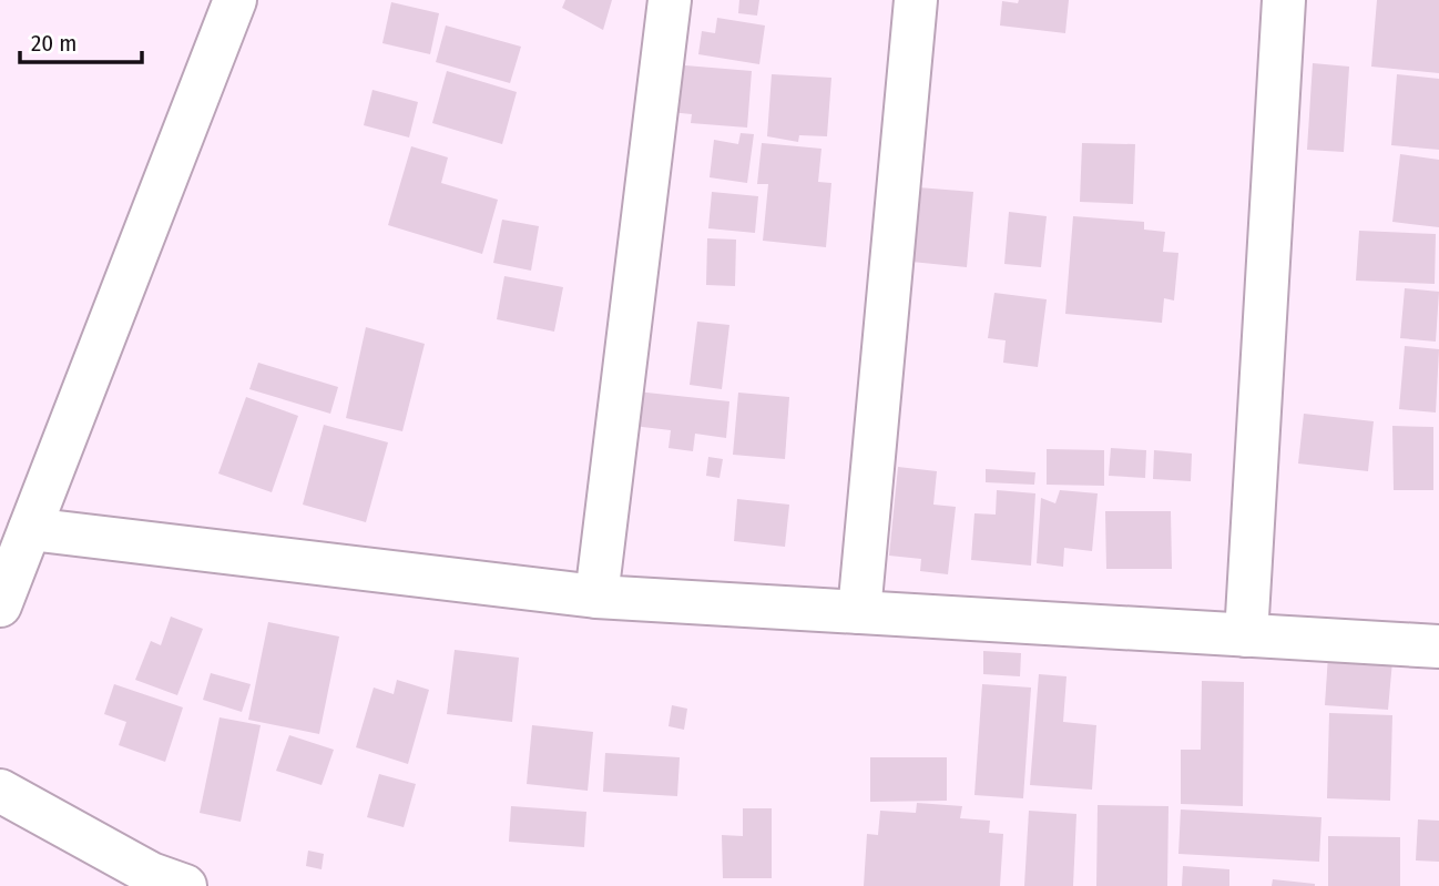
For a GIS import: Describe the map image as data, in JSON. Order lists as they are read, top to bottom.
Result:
{
  "scale_bar": "20 m"
}
